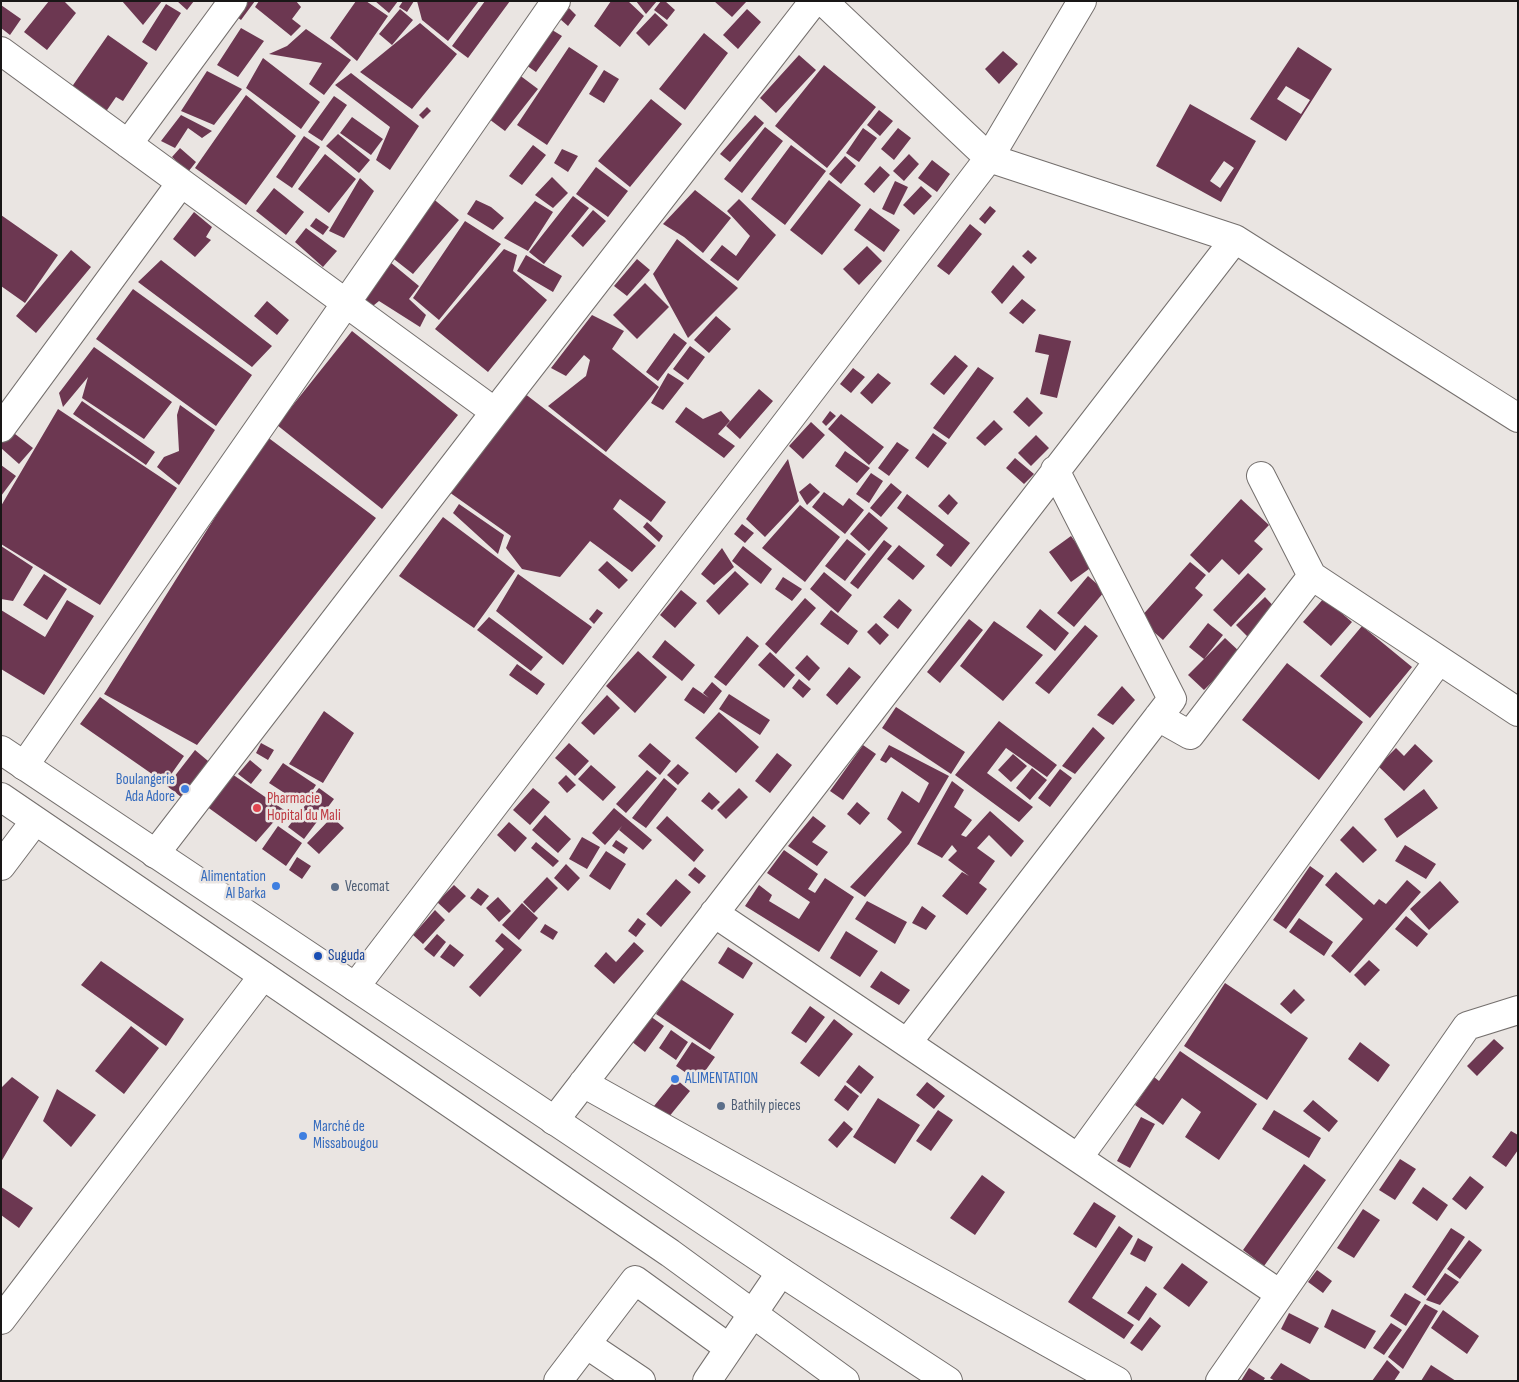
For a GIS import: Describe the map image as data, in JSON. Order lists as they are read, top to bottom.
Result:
{
  "places": [
    "Boulangerie Ada Adore",
    "Pharmacie Hopital du Mali",
    "Alimentation Al Barka",
    "Vecomat",
    "Suguda",
    "ALIMENTATION",
    "Bathily pieces",
    "Marché de Missabougou"
  ]
}
